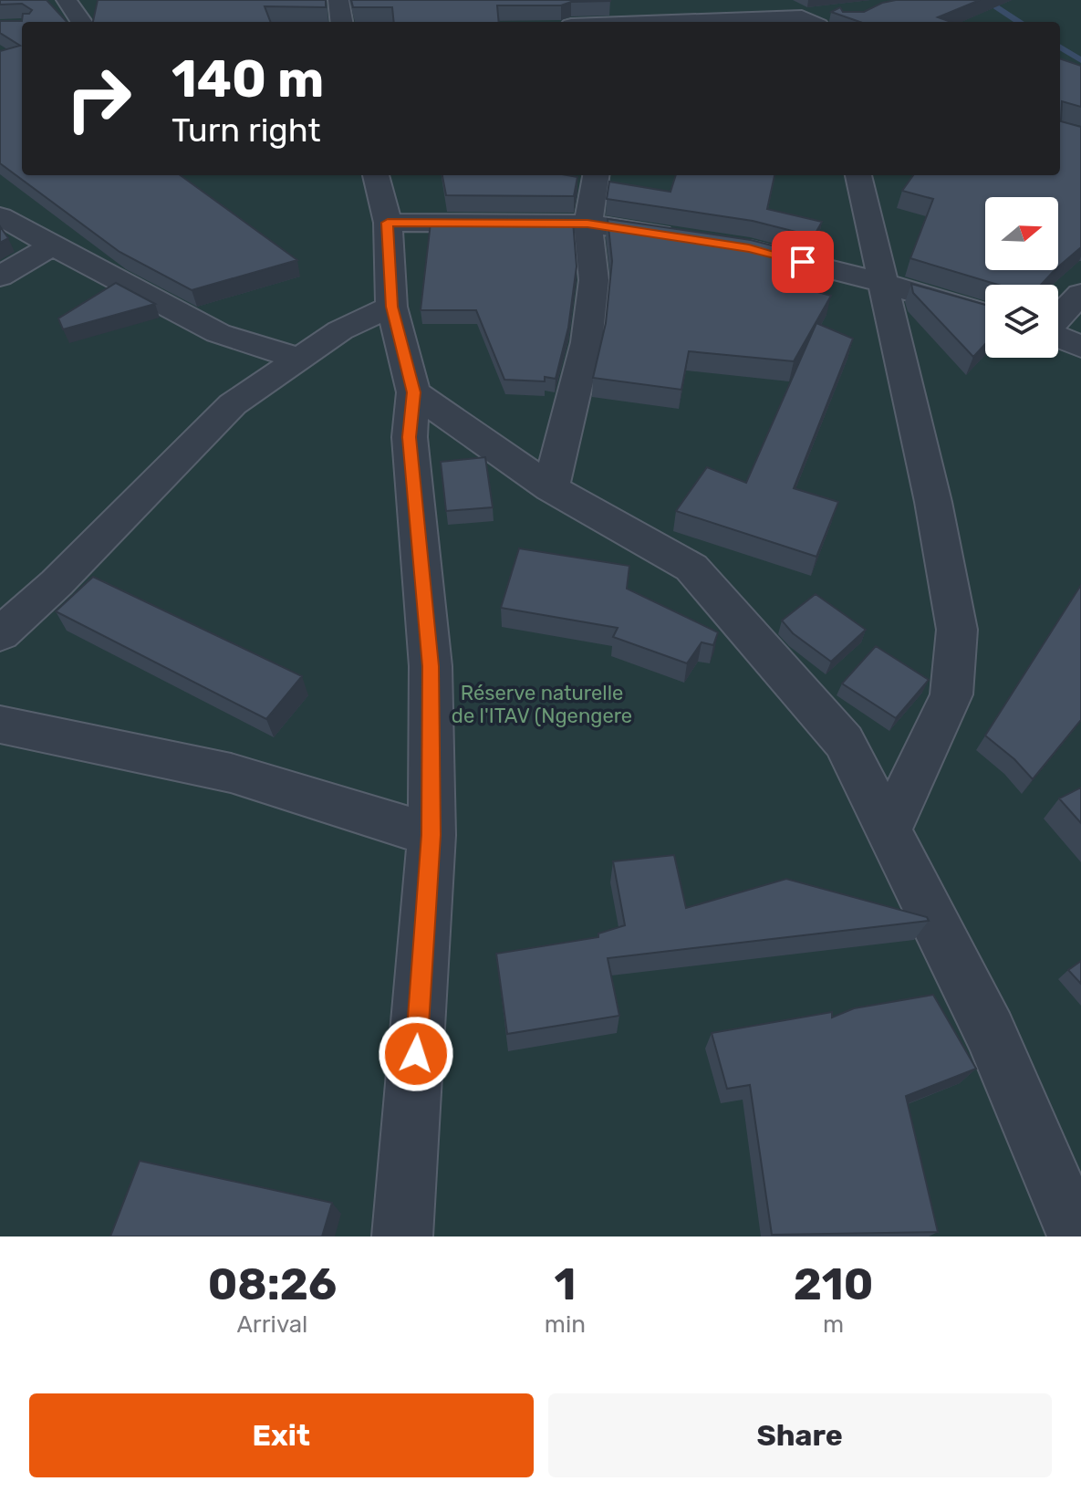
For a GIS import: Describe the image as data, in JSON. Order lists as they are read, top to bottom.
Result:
{
  "parks": ["Réserve naturelle de l'ITAV (Ngengere"],
  "north": "right",
  "page": {
    "turn": ["140 m", "Turn right"],
    "eta": [
      "08:26",
      "Arrival",
      "1",
      "min",
      "210",
      "m"
    ],
    "buttons": ["Exit", "Share"]
  }
}
